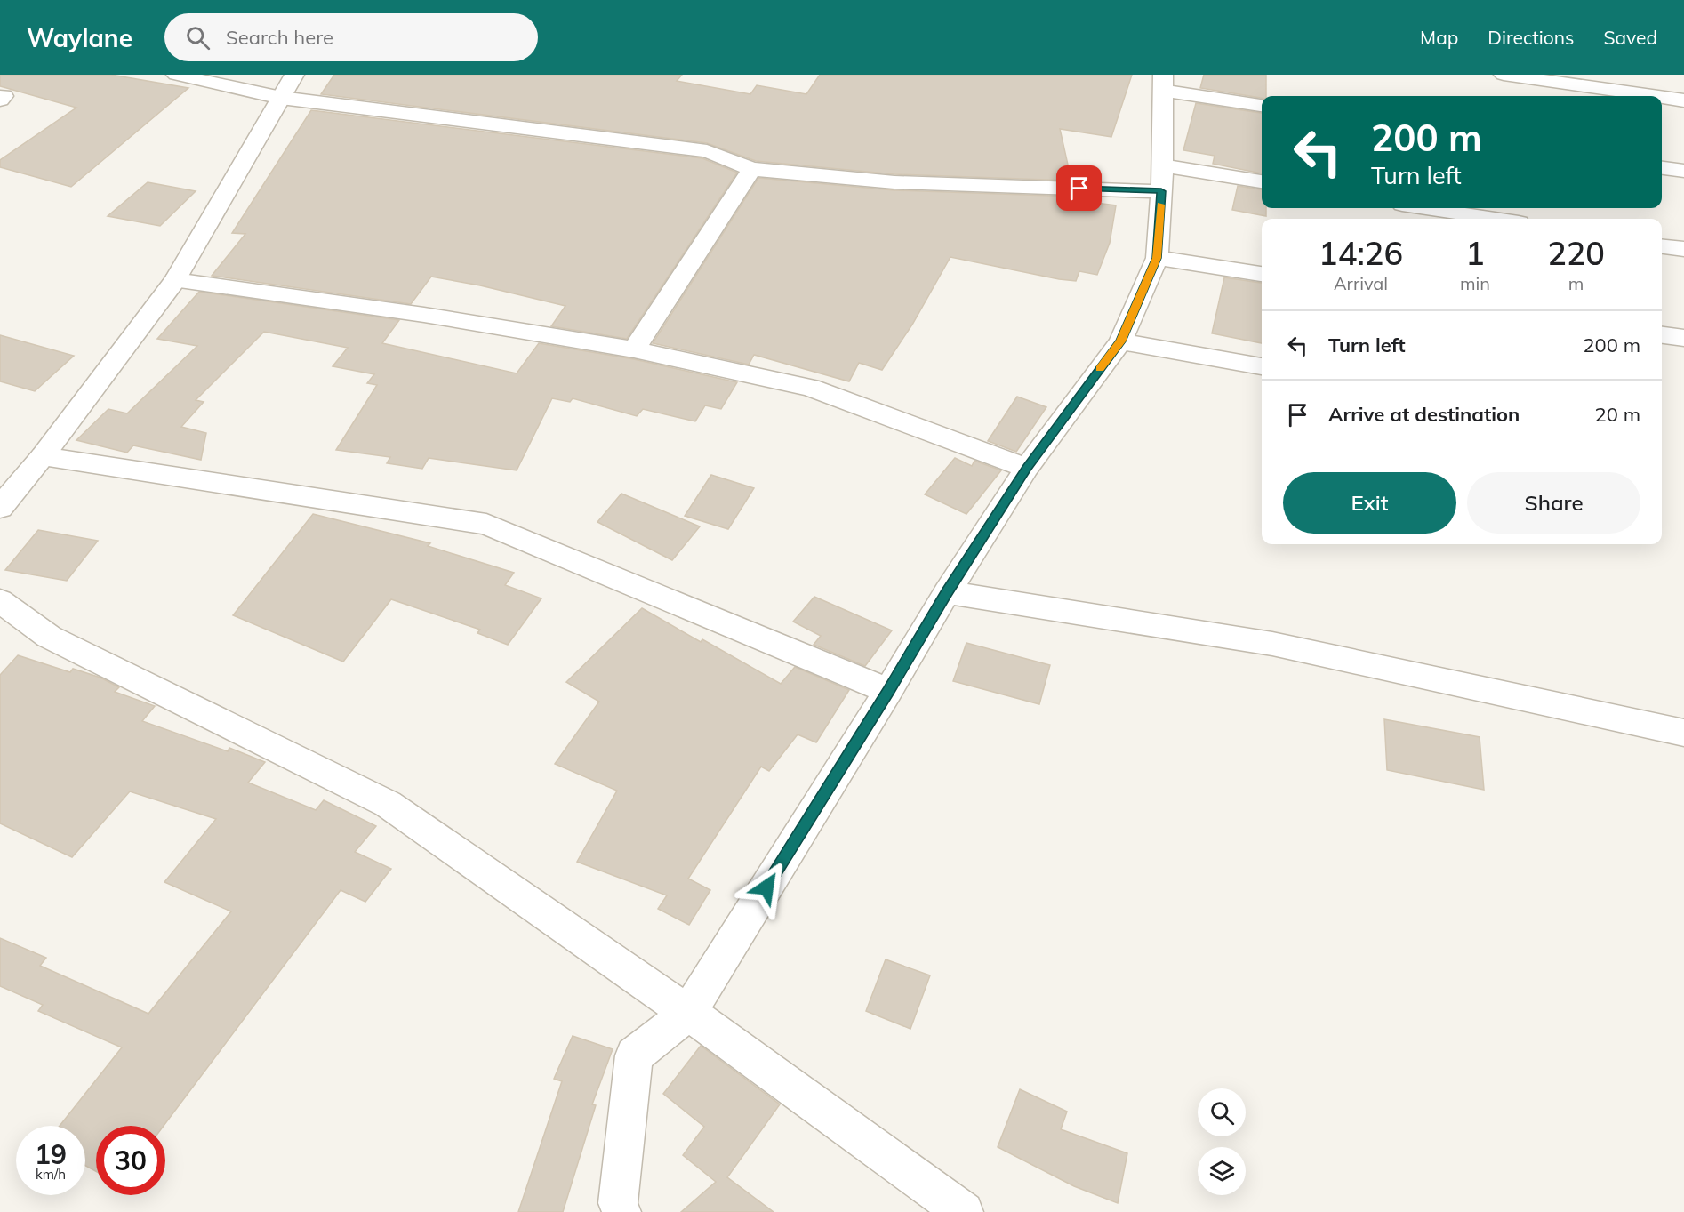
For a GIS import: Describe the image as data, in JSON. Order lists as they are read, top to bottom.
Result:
{
  "page": {
    "header": "Waylane",
    "search": "Search here",
    "nav": ["Map", "Directions", "Saved"],
    "turn": ["200 m", "Turn left"],
    "eta": [
      "14:26",
      "Arrival",
      "1",
      "min",
      "220",
      "m"
    ],
    "list": [
      {
        "name": "Turn left",
        "value": "200 m"
      },
      {
        "name": "Arrive at destination",
        "value": "20 m"
      }
    ],
    "buttons": ["Exit", "Share"],
    "speed": "19 km/h",
    "limit": "30"
  }
}
